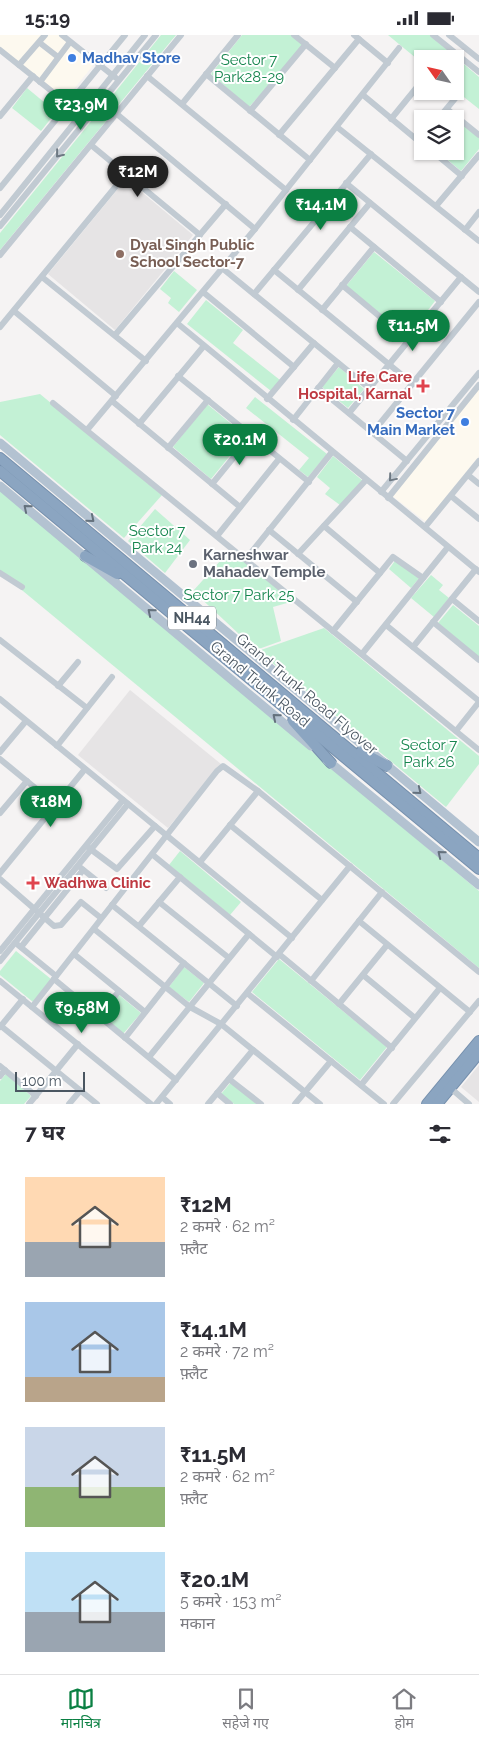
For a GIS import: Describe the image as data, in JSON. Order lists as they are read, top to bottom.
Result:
{
  "streets": {
    "highway": ["NH44", "Grand Trunk Road", "Grand Trunk Road Flyover"]
  },
  "crossings": [
    ["Grand Trunk Road", "Grand Trunk Road Flyover"]
  ],
  "parks": [
    "Sector 7 Park28-29",
    "Sector 7 Park 24",
    "Sector 7 Park 25",
    "Sector 7 Park 26"
  ],
  "places": {
    "other": [
      "Madhav Store",
      "Dyal Singh Public School Sector-7",
      "Sector 7 Main Market",
      "Karneshwar Mahadev Temple"
    ],
    "health": ["Life Care Hospital, Karnal", "Wadhwa Clinic"]
  },
  "scale_bar": "100 m",
  "north": "top left",
  "page": {
    "status": "15:19",
    "price": [
      "₹23.9M",
      "₹12M",
      "₹14.1M",
      "₹11.5M",
      "₹20.1M",
      "₹18M",
      "₹9.58M"
    ],
    "scale": "100 m",
    "heading": "7 घर",
    "list": [
      {
        "name": "₹12M",
        "note": "2 कमरे · 62 m² · फ़्लैट"
      },
      {
        "name": "₹14.1M",
        "note": "2 कमरे · 72 m² · फ़्लैट"
      },
      {
        "name": "₹11.5M",
        "note": "2 कमरे · 62 m² · फ़्लैट"
      },
      {
        "name": "₹20.1M",
        "note": "5 कमरे · 153 m² · मकान"
      }
    ],
    "tabs": ["मानचित्र", "सहेजे गए", "होम"]
  }
}
